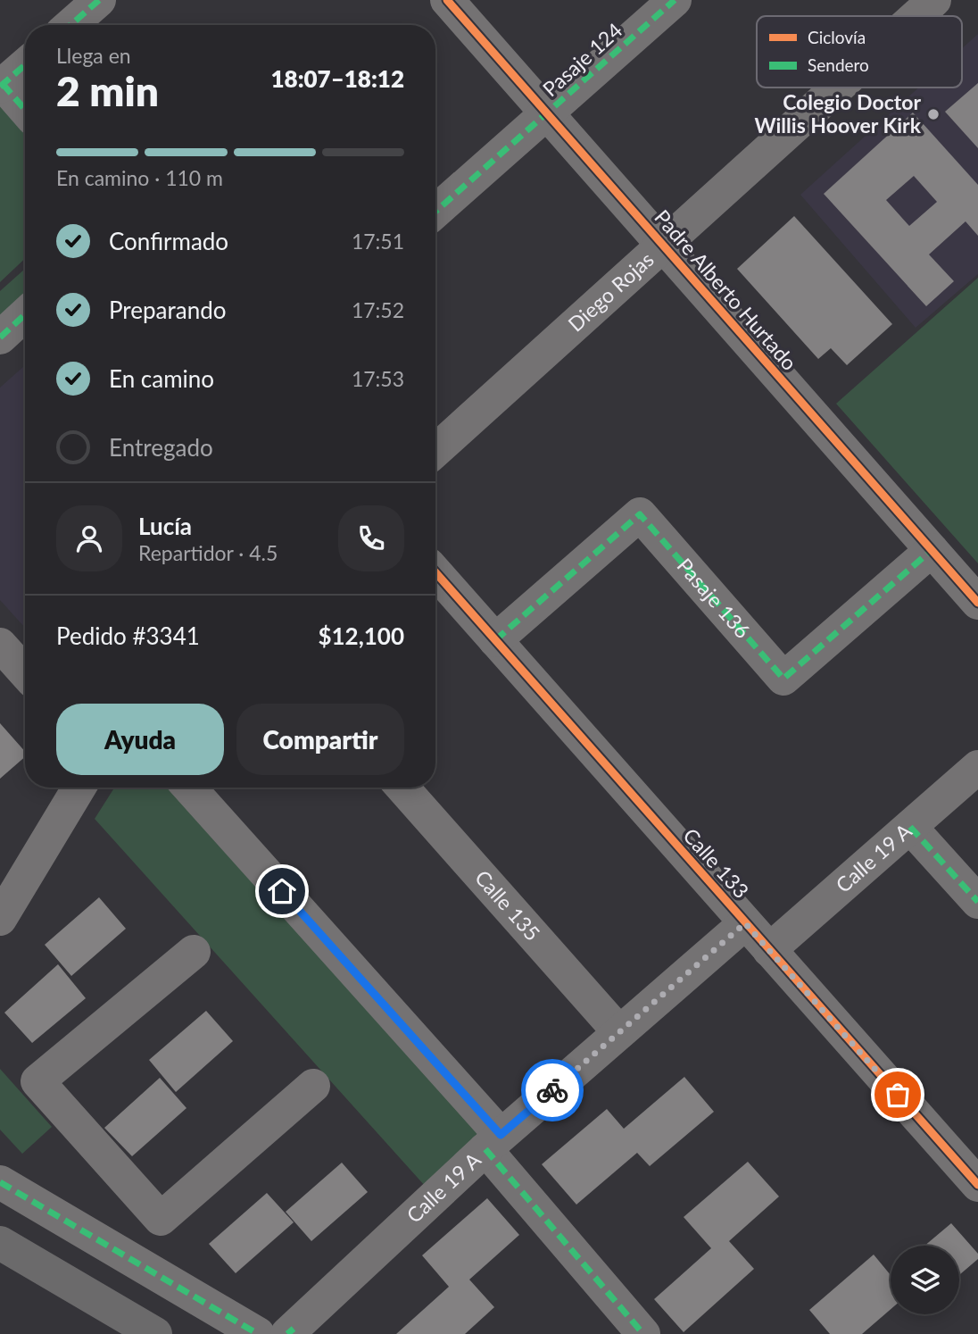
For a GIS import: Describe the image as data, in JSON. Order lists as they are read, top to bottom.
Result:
{
  "streets": {
    "street": [
      "Pasaje 124",
      "Padre Alberto Hurtado",
      "Diego Rojas",
      "Pasaje 136",
      "Calle 19 A",
      "Calle 133",
      "Calle 135"
    ]
  },
  "crossings": [
    ["Pasaje 124", "Padre Alberto Hurtado"],
    ["Padre Alberto Hurtado", "Diego Rojas"],
    ["Padre Alberto Hurtado", "Pasaje 136"],
    ["Pasaje 136", "Calle 133"],
    ["Calle 19 A", "Calle 133"],
    ["Calle 19 A", "Calle 135"]
  ],
  "places": ["Colegio Doctor Willis Hoover Kirk"],
  "legend": ["Ciclovía", "Sendero"],
  "page": {
    "heading": ["2 min", "Llega en", "18:07–18:12"],
    "panel": [
      "Lucía",
      "Repartidor · 4.5",
      "Pedido #3341",
      "$12,100"
    ],
    "bar": "En camino · 110 m",
    "list": [
      ["Confirmado", "17:51"],
      ["Preparando", "17:52"],
      ["En camino", "17:53"],
      "Entregado"
    ],
    "buttons": ["Ayuda", "Compartir"]
  }
}
